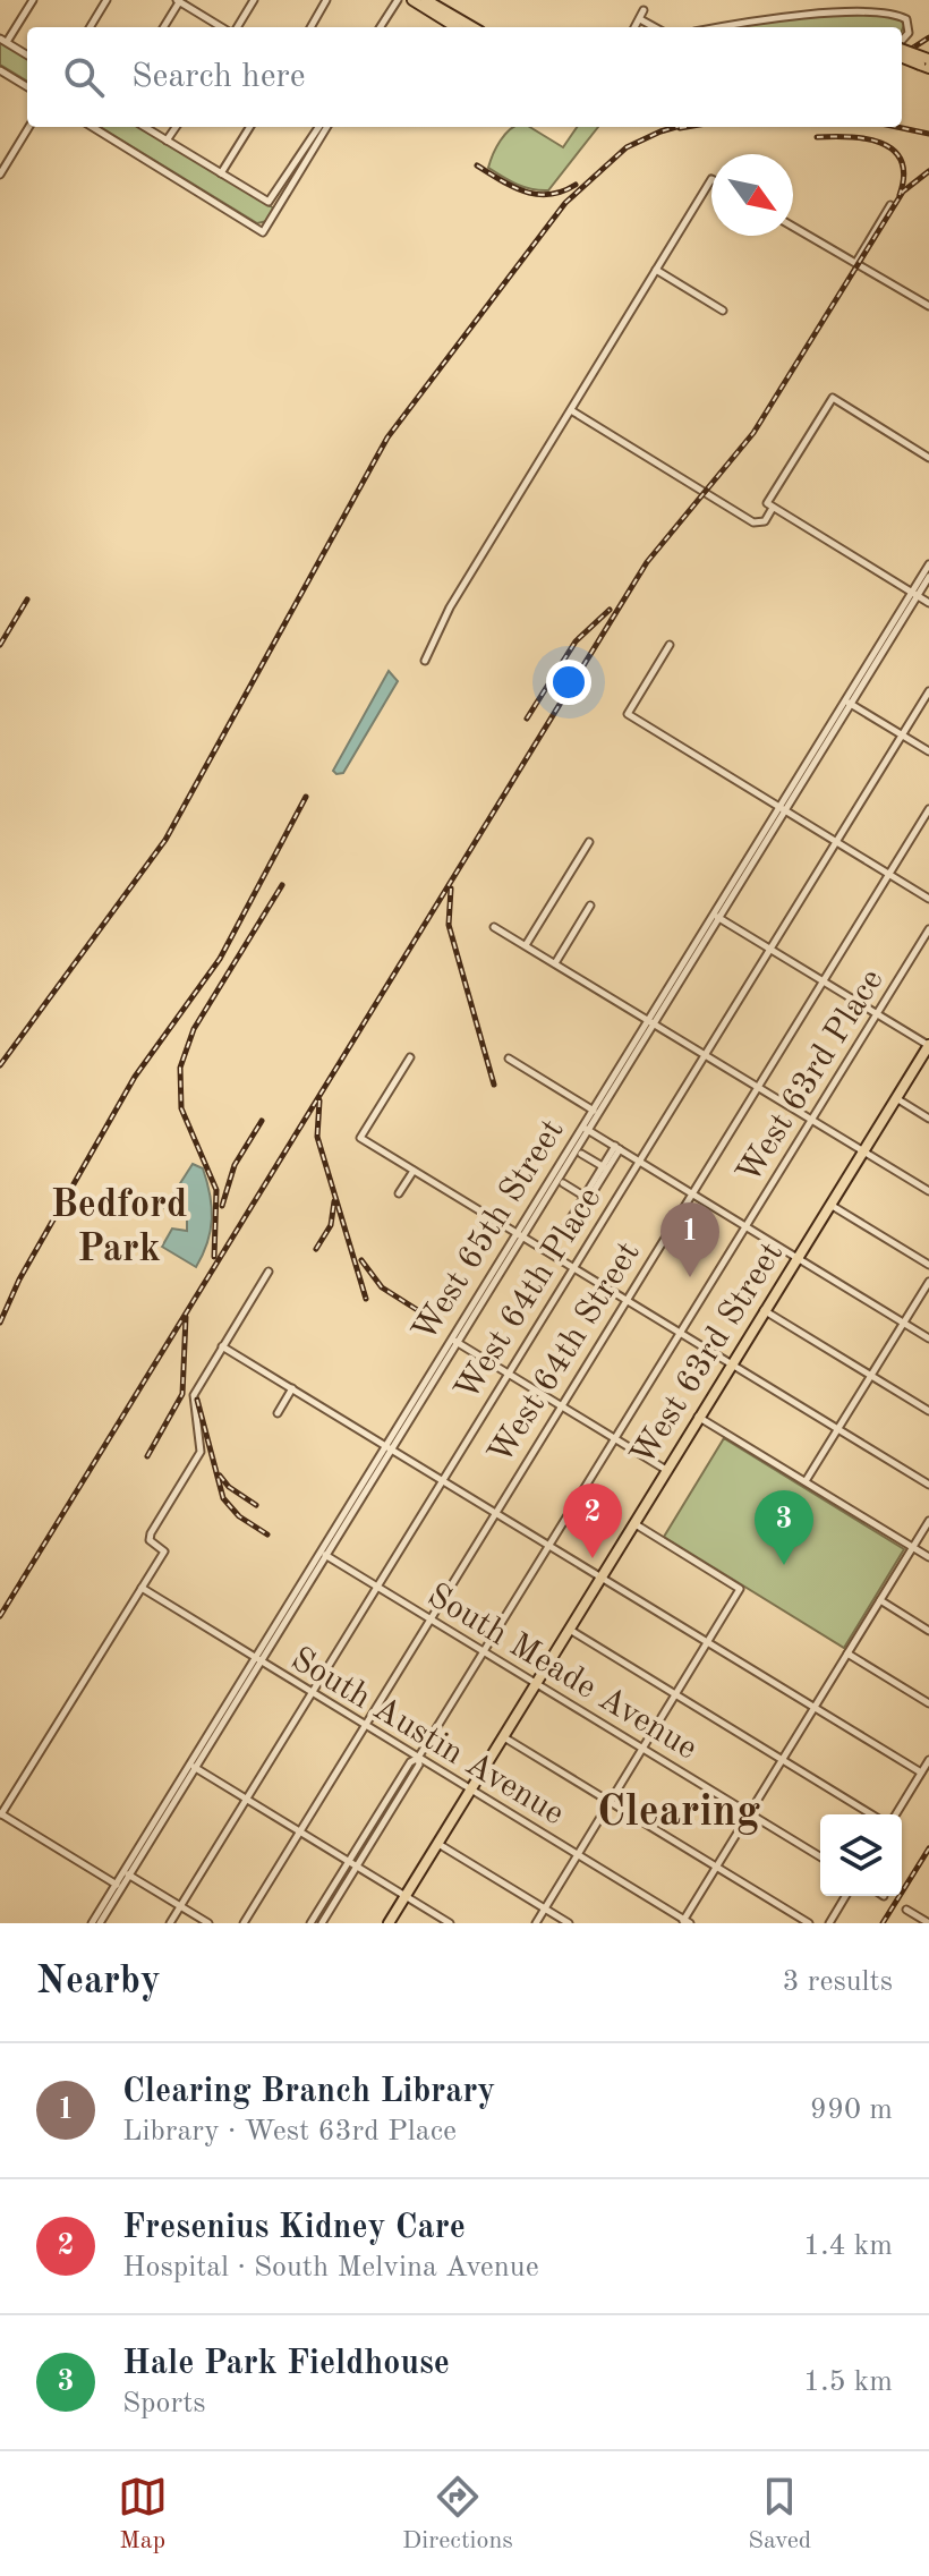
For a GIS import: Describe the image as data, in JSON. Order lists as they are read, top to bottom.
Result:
{
  "streets": {
    "main road": ["West 63rd Street"],
    "street": [
      "West 63rd Place",
      "West 65th Street",
      "West 64th Place",
      "West 64th Street",
      "South Meade Avenue",
      "South Austin Avenue"
    ]
  },
  "crossings": [
    ["West 63rd Place", "South Meade Avenue"],
    ["West 63rd Place", "South Austin Avenue"],
    ["West 65th Street", "South Meade Avenue"],
    ["West 65th Street", "South Austin Avenue"],
    ["West 64th Place", "South Meade Avenue"],
    ["West 64th Place", "South Austin Avenue"],
    ["West 64th Street", "South Meade Avenue"],
    ["West 64th Street", "South Austin Avenue"],
    ["West 63rd Street", "South Meade Avenue"],
    ["West 63rd Street", "South Austin Avenue"]
  ],
  "districts": ["Bedford Park", "Clearing"],
  "north": "bottom right",
  "page": {
    "search": "Search here",
    "pins": ["1", "2", "3"],
    "heading": ["Nearby", "3 results"],
    "list": [
      {
        "mark": "1",
        "name": "Clearing Branch Library",
        "note": "Library · West 63rd Place",
        "value": "990 m"
      },
      {
        "mark": "2",
        "name": "Fresenius Kidney Care",
        "note": "Hospital · South Melvina Avenue",
        "value": "1.4 km"
      },
      {
        "mark": "3",
        "name": "Hale Park Fieldhouse",
        "note": "Sports",
        "value": "1.5 km"
      }
    ],
    "nav": ["Map", "Directions", "Saved"]
  }
}
